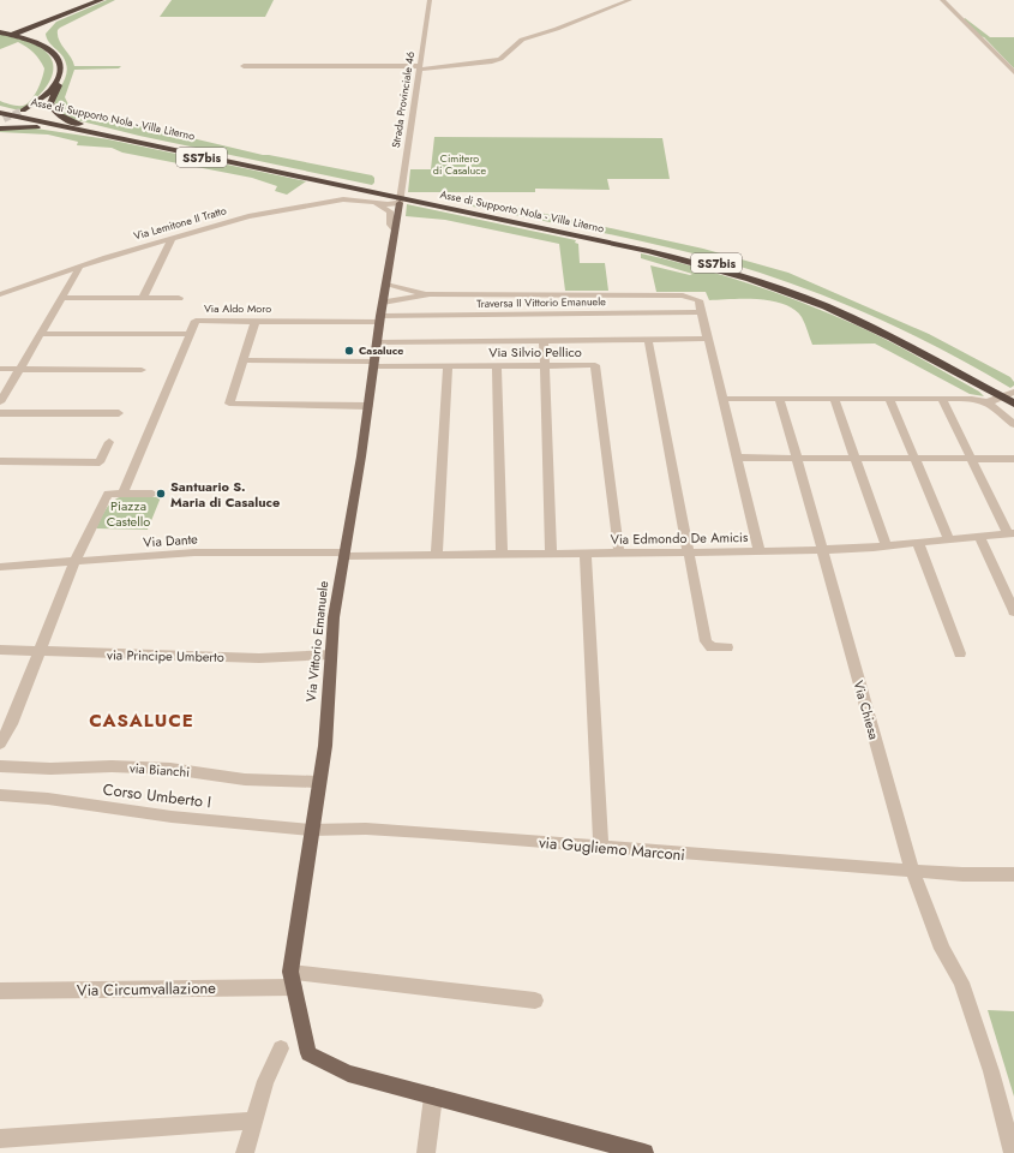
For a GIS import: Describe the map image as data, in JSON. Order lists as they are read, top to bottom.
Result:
{
  "streets": {
    "highway": ["Asse di Supporto Nola - Villa Literno", "SS7bis"],
    "main road": ["Via Vittorio Emanuele"],
    "street": [
      "Strada Provinciale 46",
      "Via Lemitone II Tratto",
      "Traversa II Vittorio Emanuele",
      "Via Aldo Moro",
      "Via Silvio Pellico",
      "Via Edmondo De Amicis",
      "Via Dante",
      "via Principe Umberto",
      "Via Chiesa",
      "via Bianchi",
      "Corso Umberto I",
      "via Gugliemo Marconi",
      "Via Circumvallazione"
    ]
  },
  "crossings": [
    ["Strada Provinciale 46", "Via Lemitone II Tratto"],
    ["Strada Provinciale 46", "Via Vittorio Emanuele"],
    ["Asse di Supporto Nola - Villa Literno", "Via Lemitone II Tratto"],
    ["Via Lemitone II Tratto", "Via Vittorio Emanuele"],
    ["Traversa II Vittorio Emanuele", "Via Aldo Moro"],
    ["Traversa II Vittorio Emanuele", "Via Vittorio Emanuele"],
    ["Via Aldo Moro", "Via Vittorio Emanuele"],
    ["Via Silvio Pellico", "Via Edmondo De Amicis"],
    ["Via Silvio Pellico", "Via Vittorio Emanuele"],
    ["Via Edmondo De Amicis", "Via Dante"],
    ["Via Edmondo De Amicis", "Via Vittorio Emanuele"],
    ["Via Edmondo De Amicis", "Via Chiesa"],
    ["Via Dante", "Via Vittorio Emanuele"],
    ["Via Vittorio Emanuele", "via Principe Umberto"],
    ["Via Vittorio Emanuele", "via Bianchi"],
    ["Via Vittorio Emanuele", "Corso Umberto I"],
    ["Via Vittorio Emanuele", "via Gugliemo Marconi"],
    ["Via Vittorio Emanuele", "Via Circumvallazione"],
    ["Via Chiesa", "via Gugliemo Marconi"],
    ["Corso Umberto I", "via Gugliemo Marconi"]
  ],
  "districts": ["CASALUCE"],
  "parks": ["Cimitero di Casaluce", "Piazza Castello"],
  "places": ["Casaluce", "Santuario S. Maria di Casaluce"]
}
